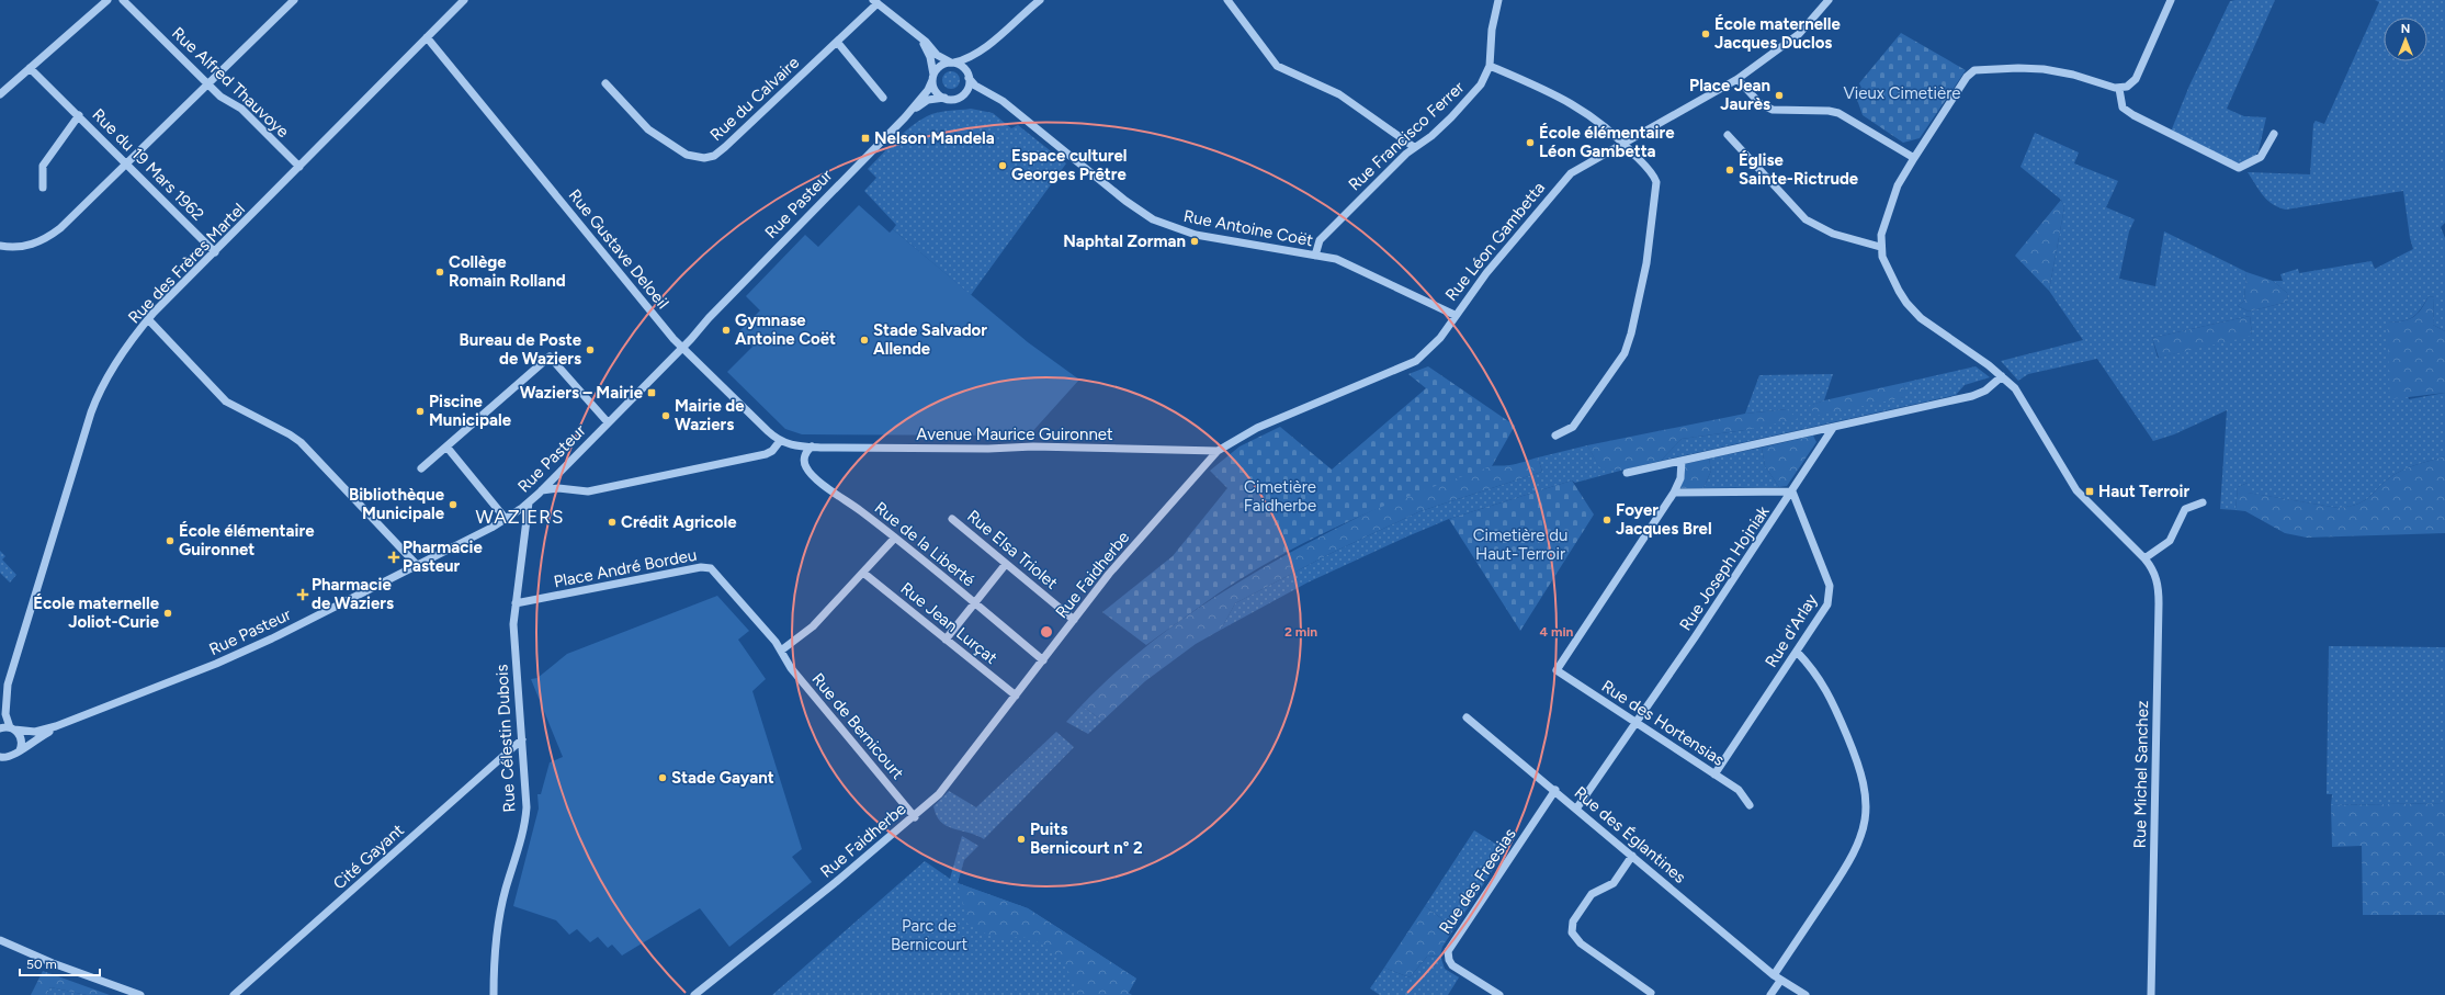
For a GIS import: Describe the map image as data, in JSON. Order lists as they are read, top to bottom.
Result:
{
  "streets": {
    "street": [
      "Rue Alfred Thauvoye",
      "Rue du Calvaire",
      "Rue Francisco Ferrer",
      "Rue du 19 Mars 1962",
      "Rue Pasteur",
      "Rue Antoine Coët",
      "Rue Léon Gambetta",
      "Rue Gustave Deloeil",
      "Rue des Frères Martel",
      "Avenue Maurice Guironnet",
      "Rue de la Liberté",
      "Rue Elsa Triolet",
      "Place André Bordeu",
      "Rue Joseph Hojniak",
      "Rue Faidherbe",
      "Rue Jean Lurçat",
      "Rue d'Arlay",
      "Rue des Hortensias",
      "Rue de Bernicourt",
      "Rue Célestin Dubois",
      "Rue Michel Sanchez",
      "Rue des Églantines",
      "Cité Gayant",
      "Rue des Freesias"
    ]
  },
  "crossings": [
    ["Rue Alfred Thauvoye", "Rue des Frères Martel"],
    ["Rue Francisco Ferrer", "Rue Antoine Coët"],
    ["Rue du 19 Mars 1962", "Rue des Frères Martel"],
    ["Rue Pasteur", "Rue Antoine Coët"],
    ["Rue Pasteur", "Rue Gustave Deloeil"],
    ["Rue Pasteur", "Rue des Frères Martel"],
    ["Rue Pasteur", "Rue Célestin Dubois"],
    ["Rue Antoine Coët", "Rue Léon Gambetta"],
    ["Rue Antoine Coët", "Rue Faidherbe"],
    ["Rue Léon Gambetta", "Rue Faidherbe"],
    ["Rue Gustave Deloeil", "Rue des Frères Martel"],
    ["Avenue Maurice Guironnet", "Rue de la Liberté"],
    ["Avenue Maurice Guironnet", "Rue Faidherbe"],
    ["Rue de la Liberté", "Rue Faidherbe"],
    ["Rue Elsa Triolet", "Rue Faidherbe"],
    ["Place André Bordeu", "Rue de Bernicourt"],
    ["Place André Bordeu", "Rue Célestin Dubois"],
    ["Rue Joseph Hojniak", "Rue d'Arlay"],
    ["Rue Joseph Hojniak", "Rue des Hortensias"],
    ["Rue Joseph Hojniak", "Rue des Églantines"],
    ["Rue Faidherbe", "Rue Jean Lurçat"],
    ["Rue Faidherbe", "Rue de Bernicourt"],
    ["Rue d'Arlay", "Rue des Hortensias"],
    ["Rue Célestin Dubois", "Cité Gayant"],
    ["Rue des Églantines", "Rue des Freesias"]
  ],
  "districts": ["WAZIERS"],
  "parks": [
    "Vieux Cimetière",
    "Cimetière Faidherbe",
    "Cimetière du Haut-Terroir",
    "Parc de Bernicourt"
  ],
  "places": {
    "other": [
      "École maternelle Jacques Duclos",
      "Place Jean Jaurès",
      "École élémentaire Léon Gambetta",
      "Espace culturel Georges Prêtre",
      "Église Sainte-Rictrude",
      "Naphtal Zorman",
      "Collège Romain Rolland",
      "Gymnase Antoine Coët",
      "Stade Salvador Allende",
      "Bureau de Poste de Waziers",
      "Piscine Municipale",
      "Mairie de Waziers",
      "Bibliothèque Municipale",
      "Foyer Jacques Brel",
      "Crédit Agricole",
      "École élémentaire Guironnet",
      "École maternelle Joliot-Curie",
      "Stade Gayant",
      "Puits Bernicourt n° 2"
    ],
    "transit": ["Nelson Mandela", "Waziers – Mairie", "Haut Terroir"],
    "health": ["Pharmacie Pasteur", "Pharmacie de Waziers"]
  },
  "scale_bar": "50 m",
  "north": "top",
  "rings": ["2 min", "4 min"]
}
